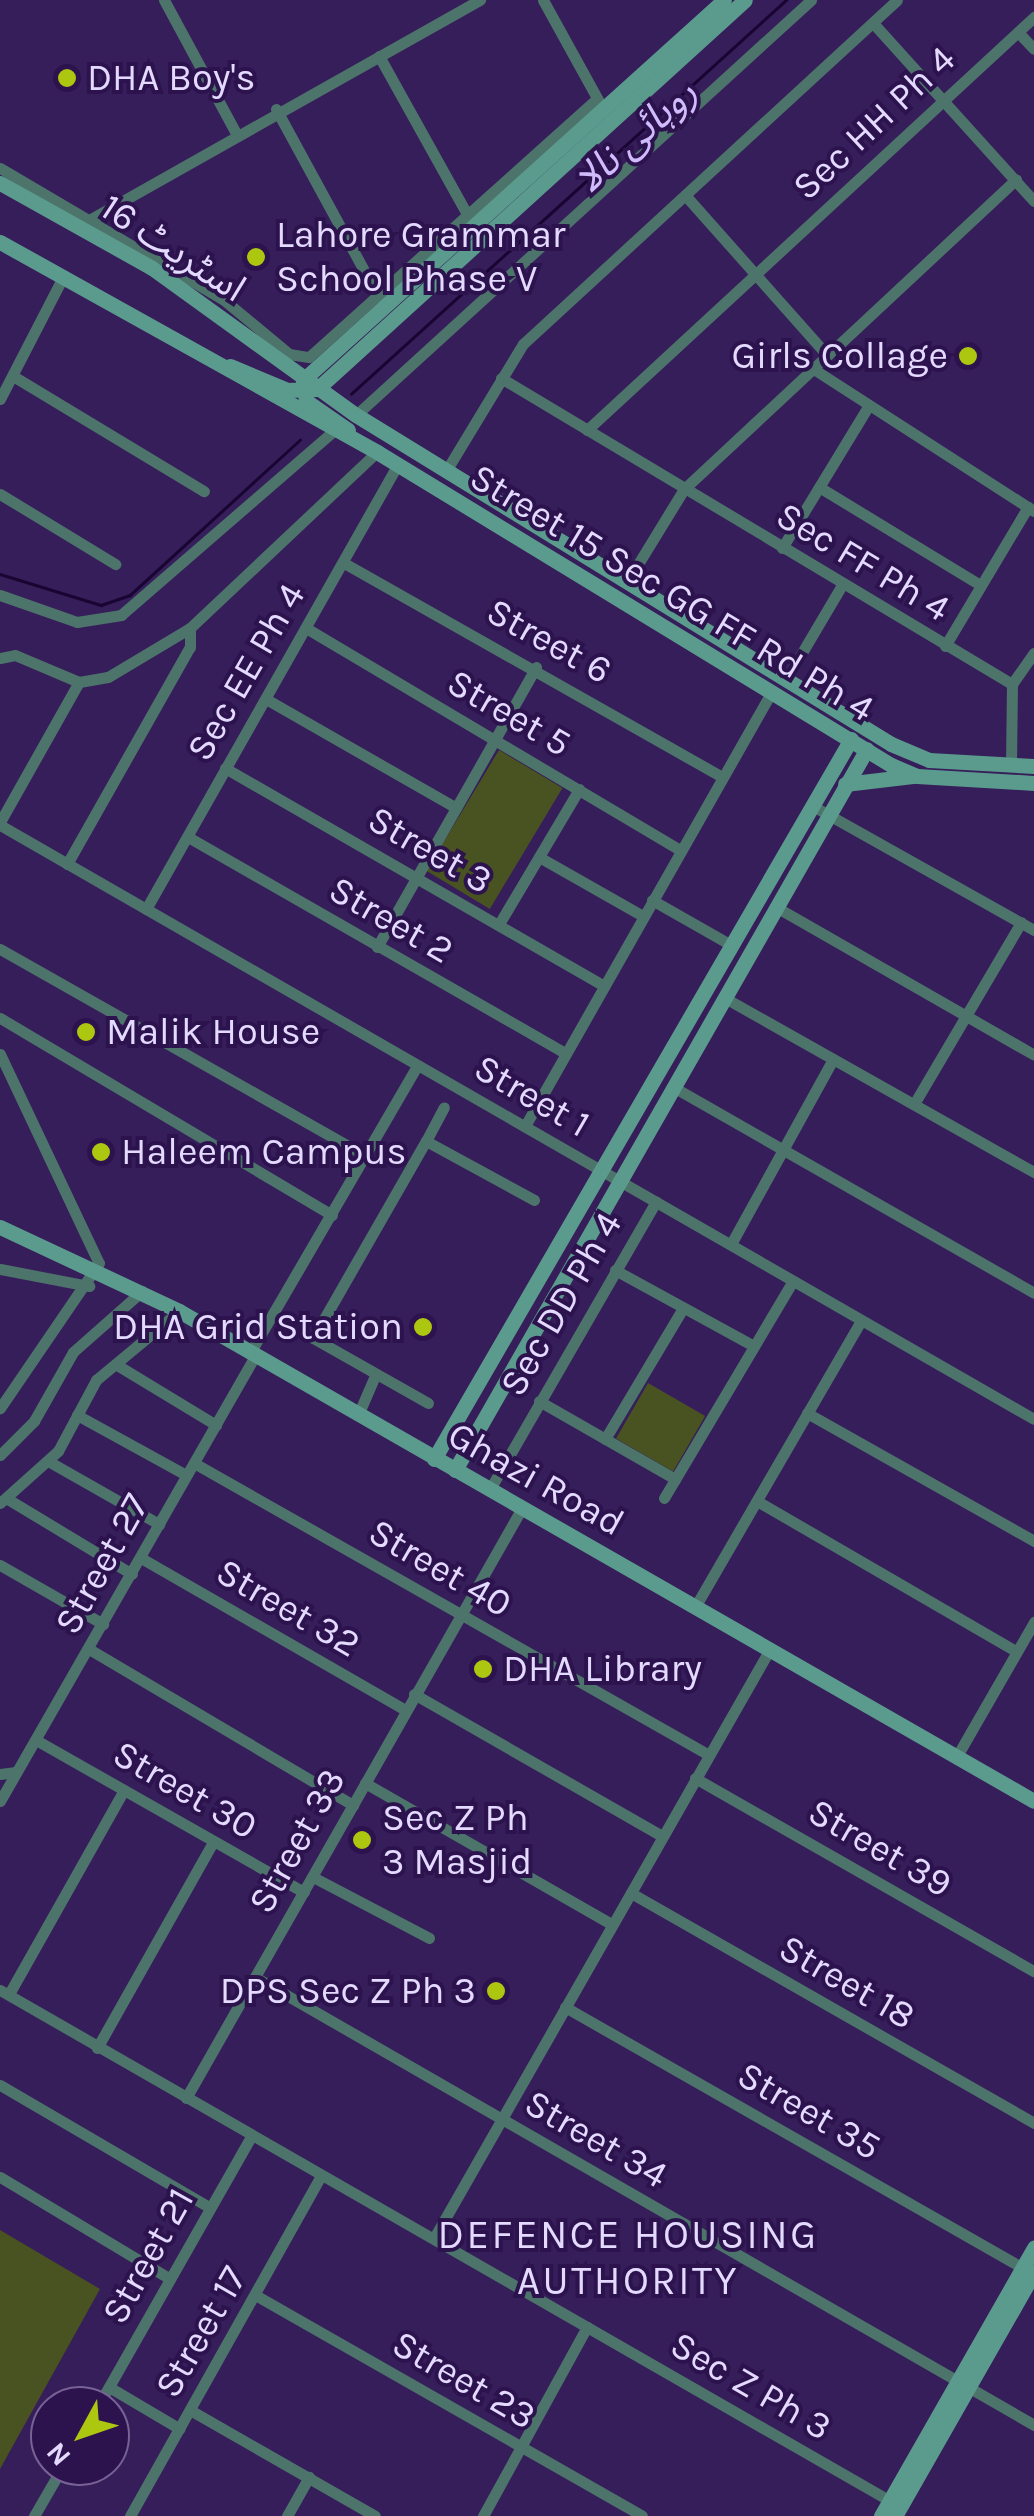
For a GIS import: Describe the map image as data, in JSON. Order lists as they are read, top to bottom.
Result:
{
  "streets": {
    "main road": ["اسٹریٹ 16", "Street 15 Sec GG FF Rd Ph 4", "Ghazi Road"],
    "street": [
      "Sec HH Ph 4",
      "Sec FF Ph 4",
      "Street 6",
      "Sec EE Ph 4",
      "Street 5",
      "Street 3",
      "Street 2",
      "Street 1",
      "Sec DD Ph 4",
      "Street 27",
      "Street 40",
      "Street 32",
      "Street 30",
      "Street 33",
      "Street 39",
      "Street 18",
      "Street 35",
      "Street 34",
      "Street 21",
      "Street 17",
      "Street 23",
      "Sec Z Ph 3"
    ]
  },
  "crossings": [
    ["Sec HH Ph 4", "Sec FF Ph 4"],
    ["Street 15 Sec GG FF Rd Ph 4", "Sec EE Ph 4"],
    ["Street 6", "Sec EE Ph 4"],
    ["Sec EE Ph 4", "Street 5"],
    ["Sec EE Ph 4", "Street 3"],
    ["Sec EE Ph 4", "Street 2"],
    ["Sec EE Ph 4", "Street 1"],
    ["Street 1", "Sec DD Ph 4"],
    ["Street 1", "Street 27"],
    ["Sec DD Ph 4", "Ghazi Road"],
    ["Ghazi Road", "Street 27"],
    ["Ghazi Road", "Street 33"],
    ["Street 27", "Street 40"],
    ["Street 27", "Street 32"],
    ["Street 27", "Street 30"],
    ["Street 40", "Street 33"],
    ["Street 32", "Street 33"],
    ["Street 30", "Street 33"],
    ["Street 33", "Street 34"],
    ["Street 33", "Sec Z Ph 3"],
    ["Street 21", "Sec Z Ph 3"],
    ["Street 17", "Street 23"],
    ["Street 17", "Sec Z Ph 3"]
  ],
  "districts": ["DEFENCE HOUSING AUTHORITY"],
  "water": ["روہائی نالا"],
  "places": [
    "DHA Boy's",
    "Lahore Grammar School Phase V",
    "Girls Collage",
    "Malik House",
    "Haleem Campus",
    "DHA Grid Station",
    "DHA Library",
    "Sec Z Ph 3 Masjid",
    "DPS Sec Z Ph 3"
  ],
  "north": "bottom left"
}
